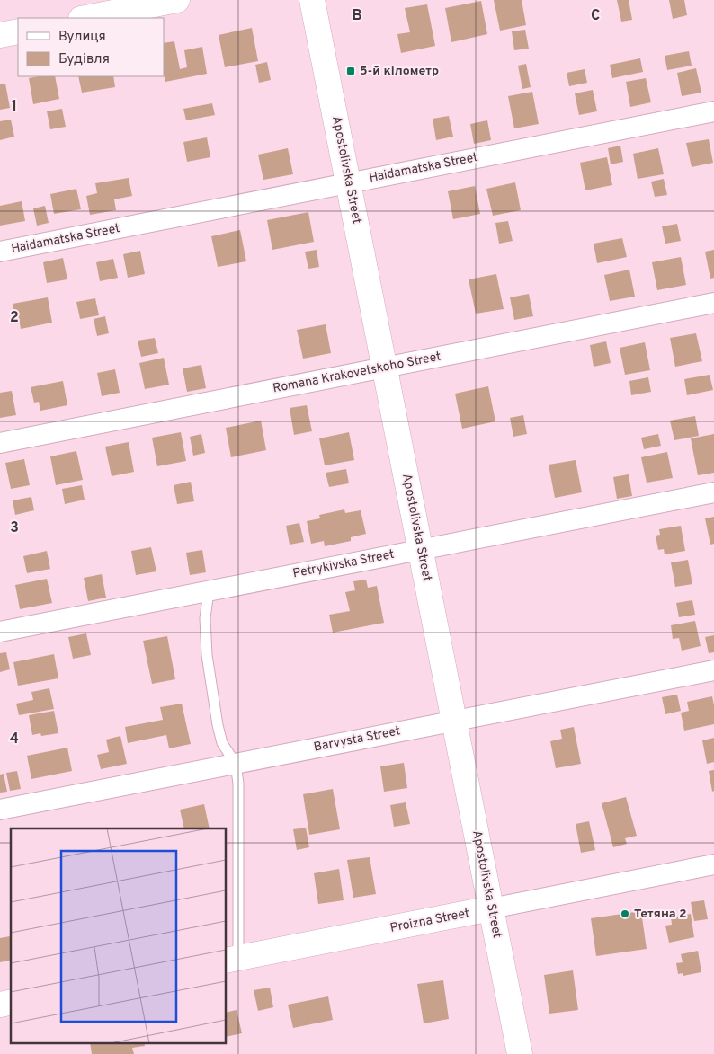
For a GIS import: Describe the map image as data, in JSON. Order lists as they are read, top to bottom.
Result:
{
  "streets": {
    "street": [
      "Haidamatska Street",
      "Apostolivska Street",
      "Romana Krakovetskoho Street",
      "Petrykivska Street",
      "Barvysta Street",
      "Proizna Street"
    ]
  },
  "crossings": [
    ["Haidamatska Street", "Apostolivska Street"],
    ["Apostolivska Street", "Romana Krakovetskoho Street"],
    ["Apostolivska Street", "Petrykivska Street"],
    ["Apostolivska Street", "Barvysta Street"],
    ["Apostolivska Street", "Proizna Street"]
  ],
  "places": {
    "transit": ["5-й кілометр"],
    "other": ["Тетяна 2"]
  },
  "legend": ["Вулиця", "Будівля"],
  "grid": {
    "columns": ["B", "C"],
    "rows": [
      "1",
      "2",
      "3",
      "4"
    ]
  }
}
